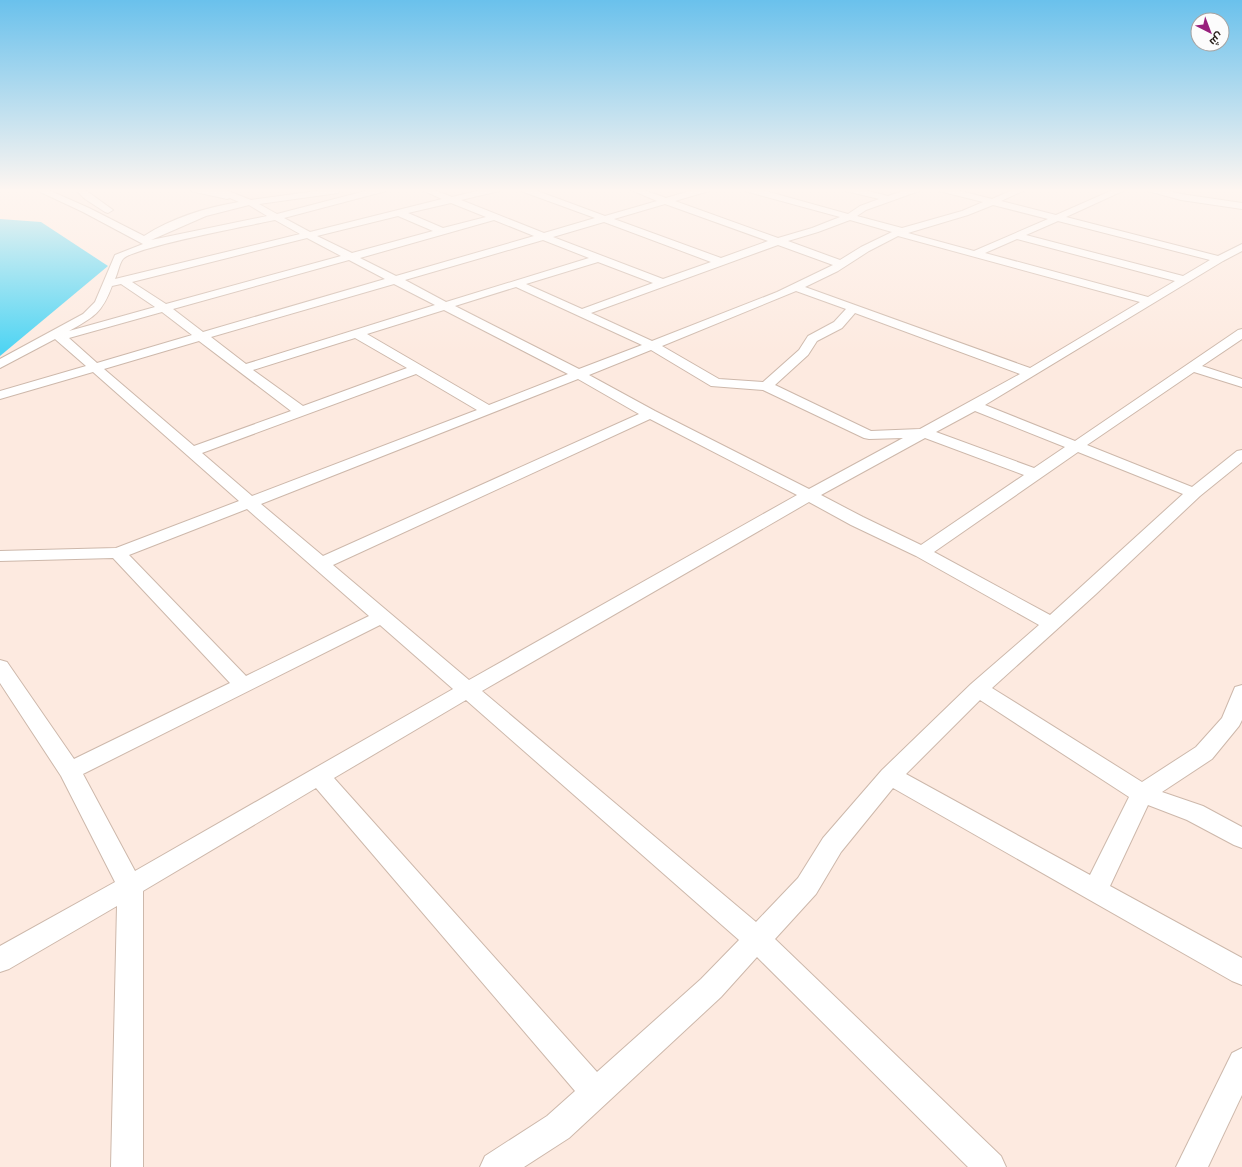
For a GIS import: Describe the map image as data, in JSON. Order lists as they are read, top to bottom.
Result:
{
  "north": "bottom right"
}
